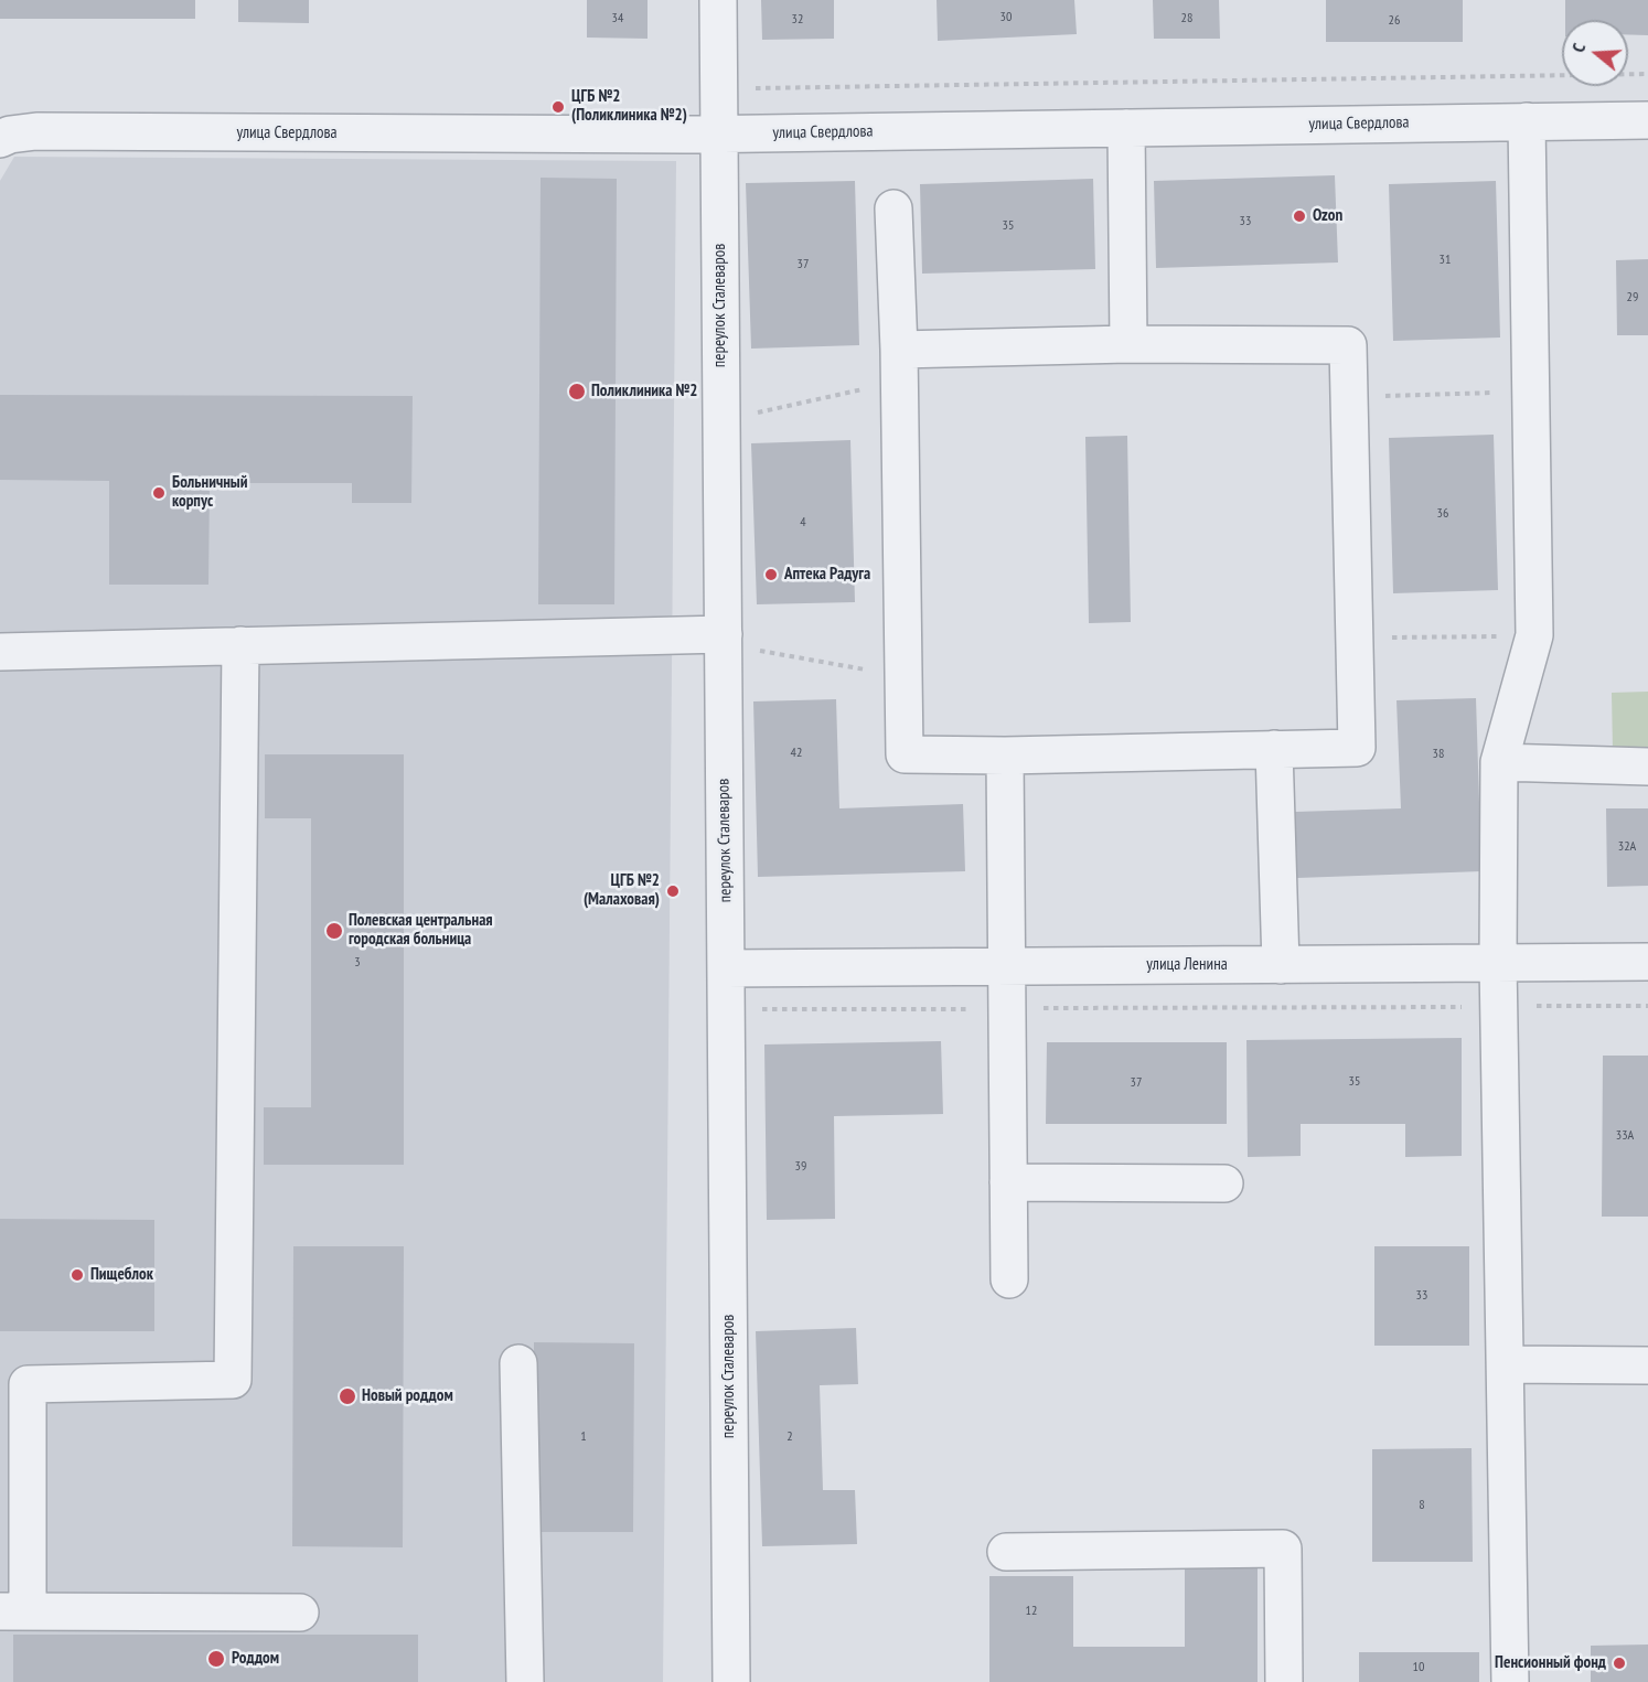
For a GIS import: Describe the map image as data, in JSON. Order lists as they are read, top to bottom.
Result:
{
  "streets": {
    "street": ["улица Свердлова", "переулок Сталеваров", "улица Ленина"]
  },
  "crossings": [
    ["улица Свердлова", "переулок Сталеваров"],
    ["переулок Сталеваров", "улица Ленина"]
  ],
  "places": [
    "ЦГБ №2 (Поликлиника №2)",
    "Ozon",
    "Поликлиника №2",
    "Больничный корпус",
    "Аптека Радуга",
    "ЦГБ №2 (Малаховая)",
    "Полевская центральная городская больница",
    "Пищеблок",
    "Новый роддом",
    "Роддом",
    "Пенсионный фонд"
  ],
  "house_numbers": [
    "30",
    "34",
    "28",
    "32",
    "26",
    "33",
    "35",
    "31",
    "37",
    "29",
    "36",
    "4",
    "42",
    "38",
    "32А",
    "3",
    "35",
    "37",
    "33А",
    "39",
    "33",
    "1",
    "2",
    "8",
    "12",
    "10"
  ],
  "north": "left"
}
